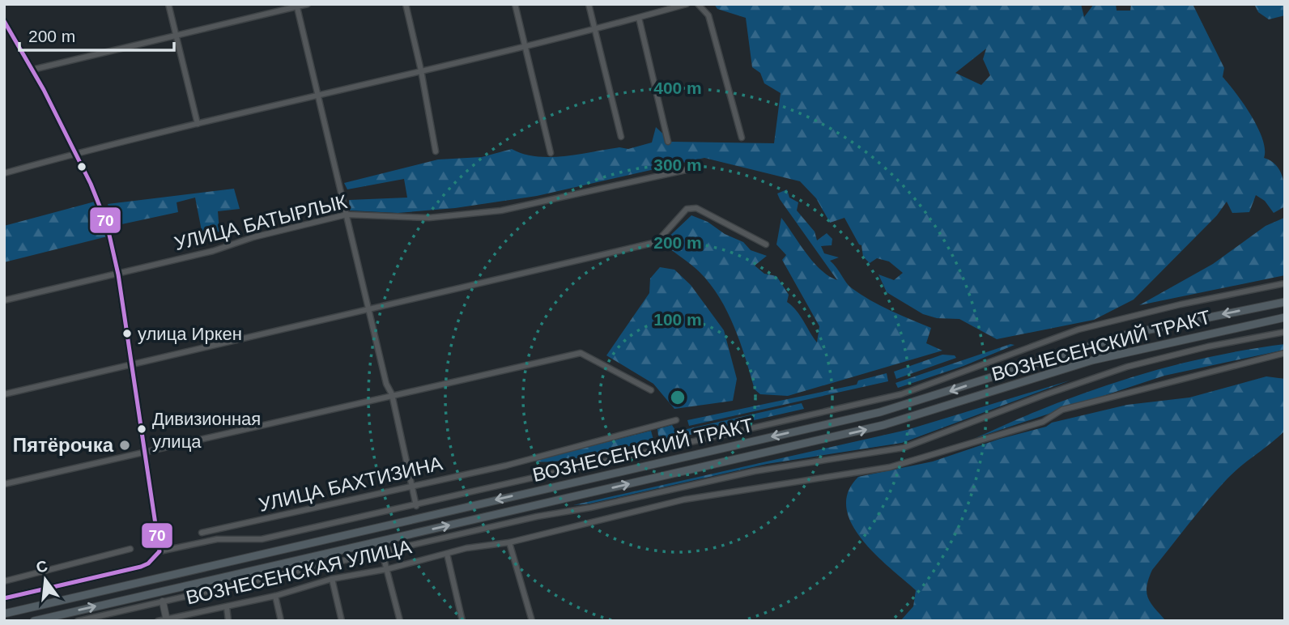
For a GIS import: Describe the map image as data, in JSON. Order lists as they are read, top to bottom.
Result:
{
  "streets": {
    "main road": ["ВОЗНЕСЕНСКИЙ ТРАКТ"],
    "street": ["УЛИЦА БАТЫРЛЫК", "УЛИЦА БАХТИЗИНА", "ВОЗНЕСЕНСКАЯ УЛИЦА"]
  },
  "places": ["улица Иркен", "Дивизионная улица", "Пятёрочка"],
  "lines": ["transit line 70"],
  "scale_bar": "200 m",
  "north": "top",
  "rings": [
    "400 m",
    "300 m",
    "200 m",
    "100 m"
  ]
}
